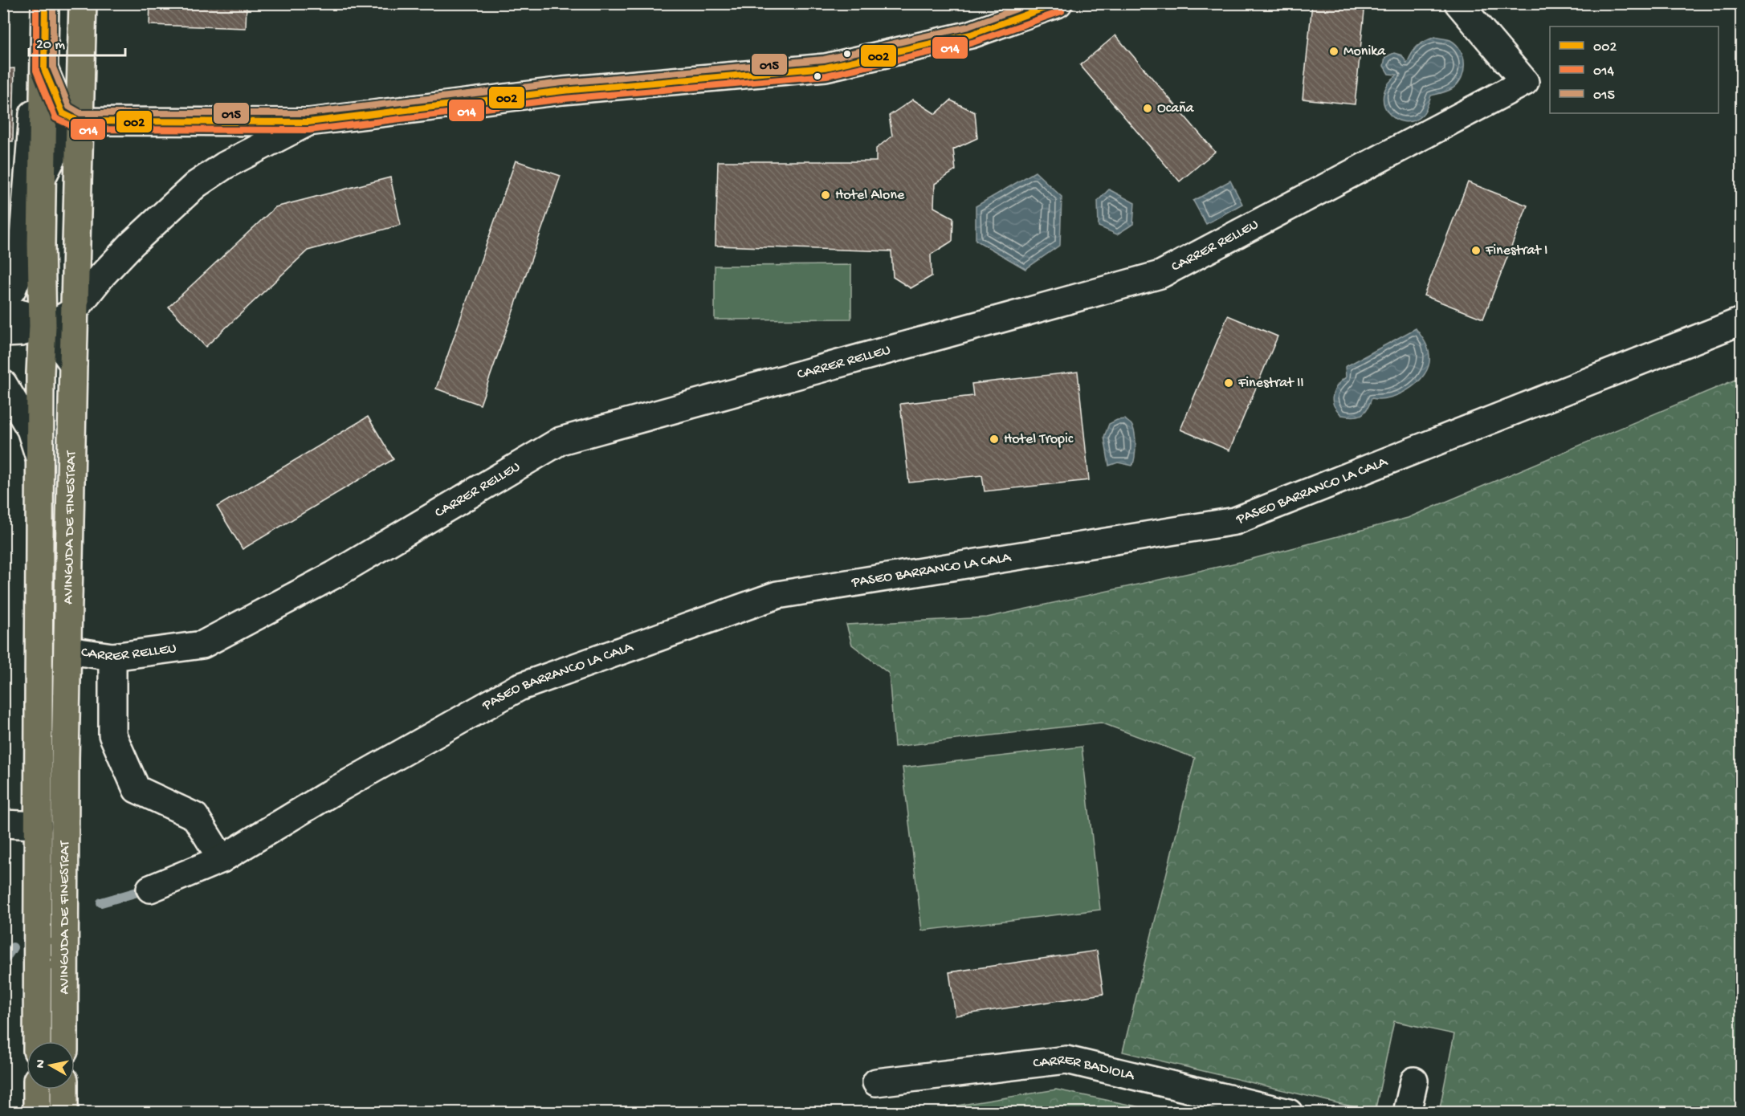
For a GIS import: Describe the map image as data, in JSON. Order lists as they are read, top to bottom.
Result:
{
  "streets": {
    "main road": ["AVINGUDA DE FINESTRAT"],
    "street": ["CARRER RELLEU", "PASEO BARRANCO LA CALA", "CARRER BADIOLA"]
  },
  "crossings": [
    ["CARRER RELLEU", "AVINGUDA DE FINESTRAT"]
  ],
  "places": [
    "Monika",
    "Ocaña",
    "Hotel Alone",
    "Finestrat I",
    "Finestrat II",
    "Hotel Tropic"
  ],
  "lines": ["transit line 002", "transit line 014", "transit line 015"],
  "legend": ["002", "014", "015"],
  "scale_bar": "20 m",
  "north": "left"
}
